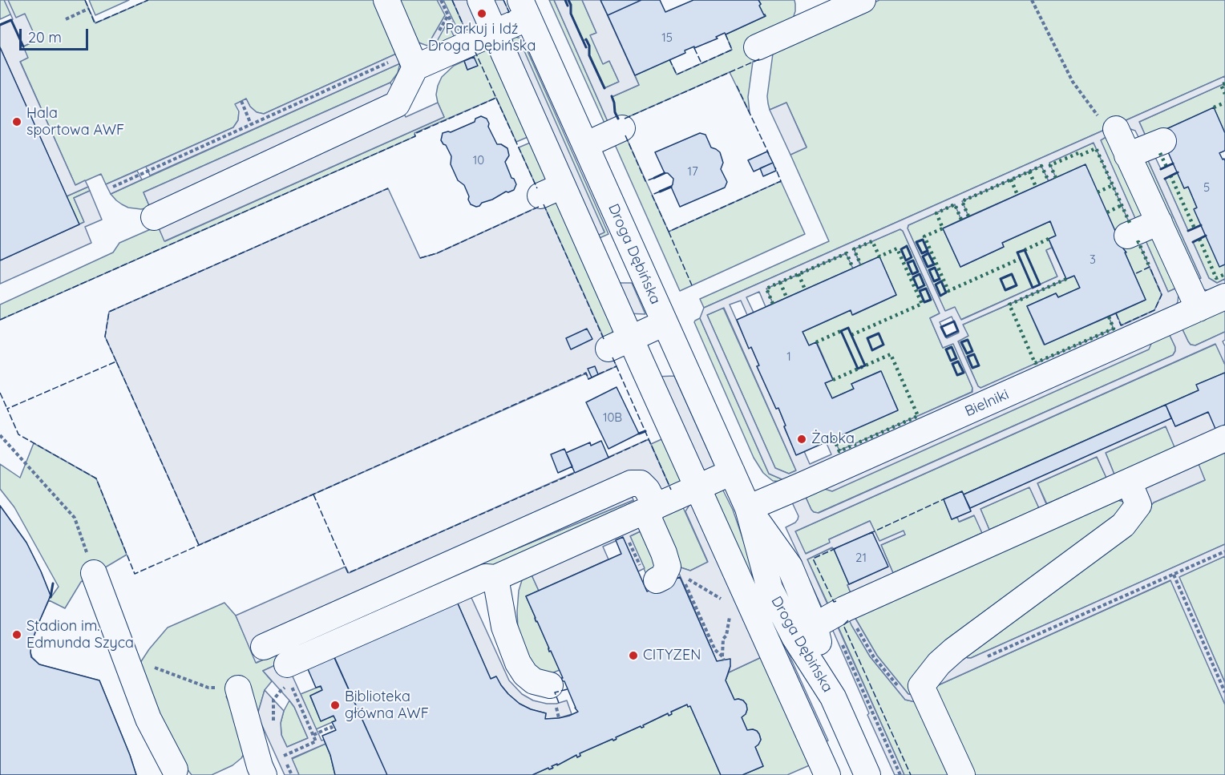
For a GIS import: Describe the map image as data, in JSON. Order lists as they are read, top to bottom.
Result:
{
  "streets": {
    "street": ["Droga Dębińska", "Bielniki"]
  },
  "crossings": [
    ["Droga Dębińska", "Bielniki"]
  ],
  "places": [
    "Parkuj i Idź Droga Dębińska",
    "Hala sportowa AWF",
    "Żabka",
    "Stadion im. Edmunda Szyca",
    "CITYZEN",
    "Biblioteka główna AWF"
  ],
  "house_numbers": [
    "15",
    "10",
    "17",
    "5",
    "3",
    "1",
    "10B",
    "21"
  ],
  "scale_bar": "20 m"
}
